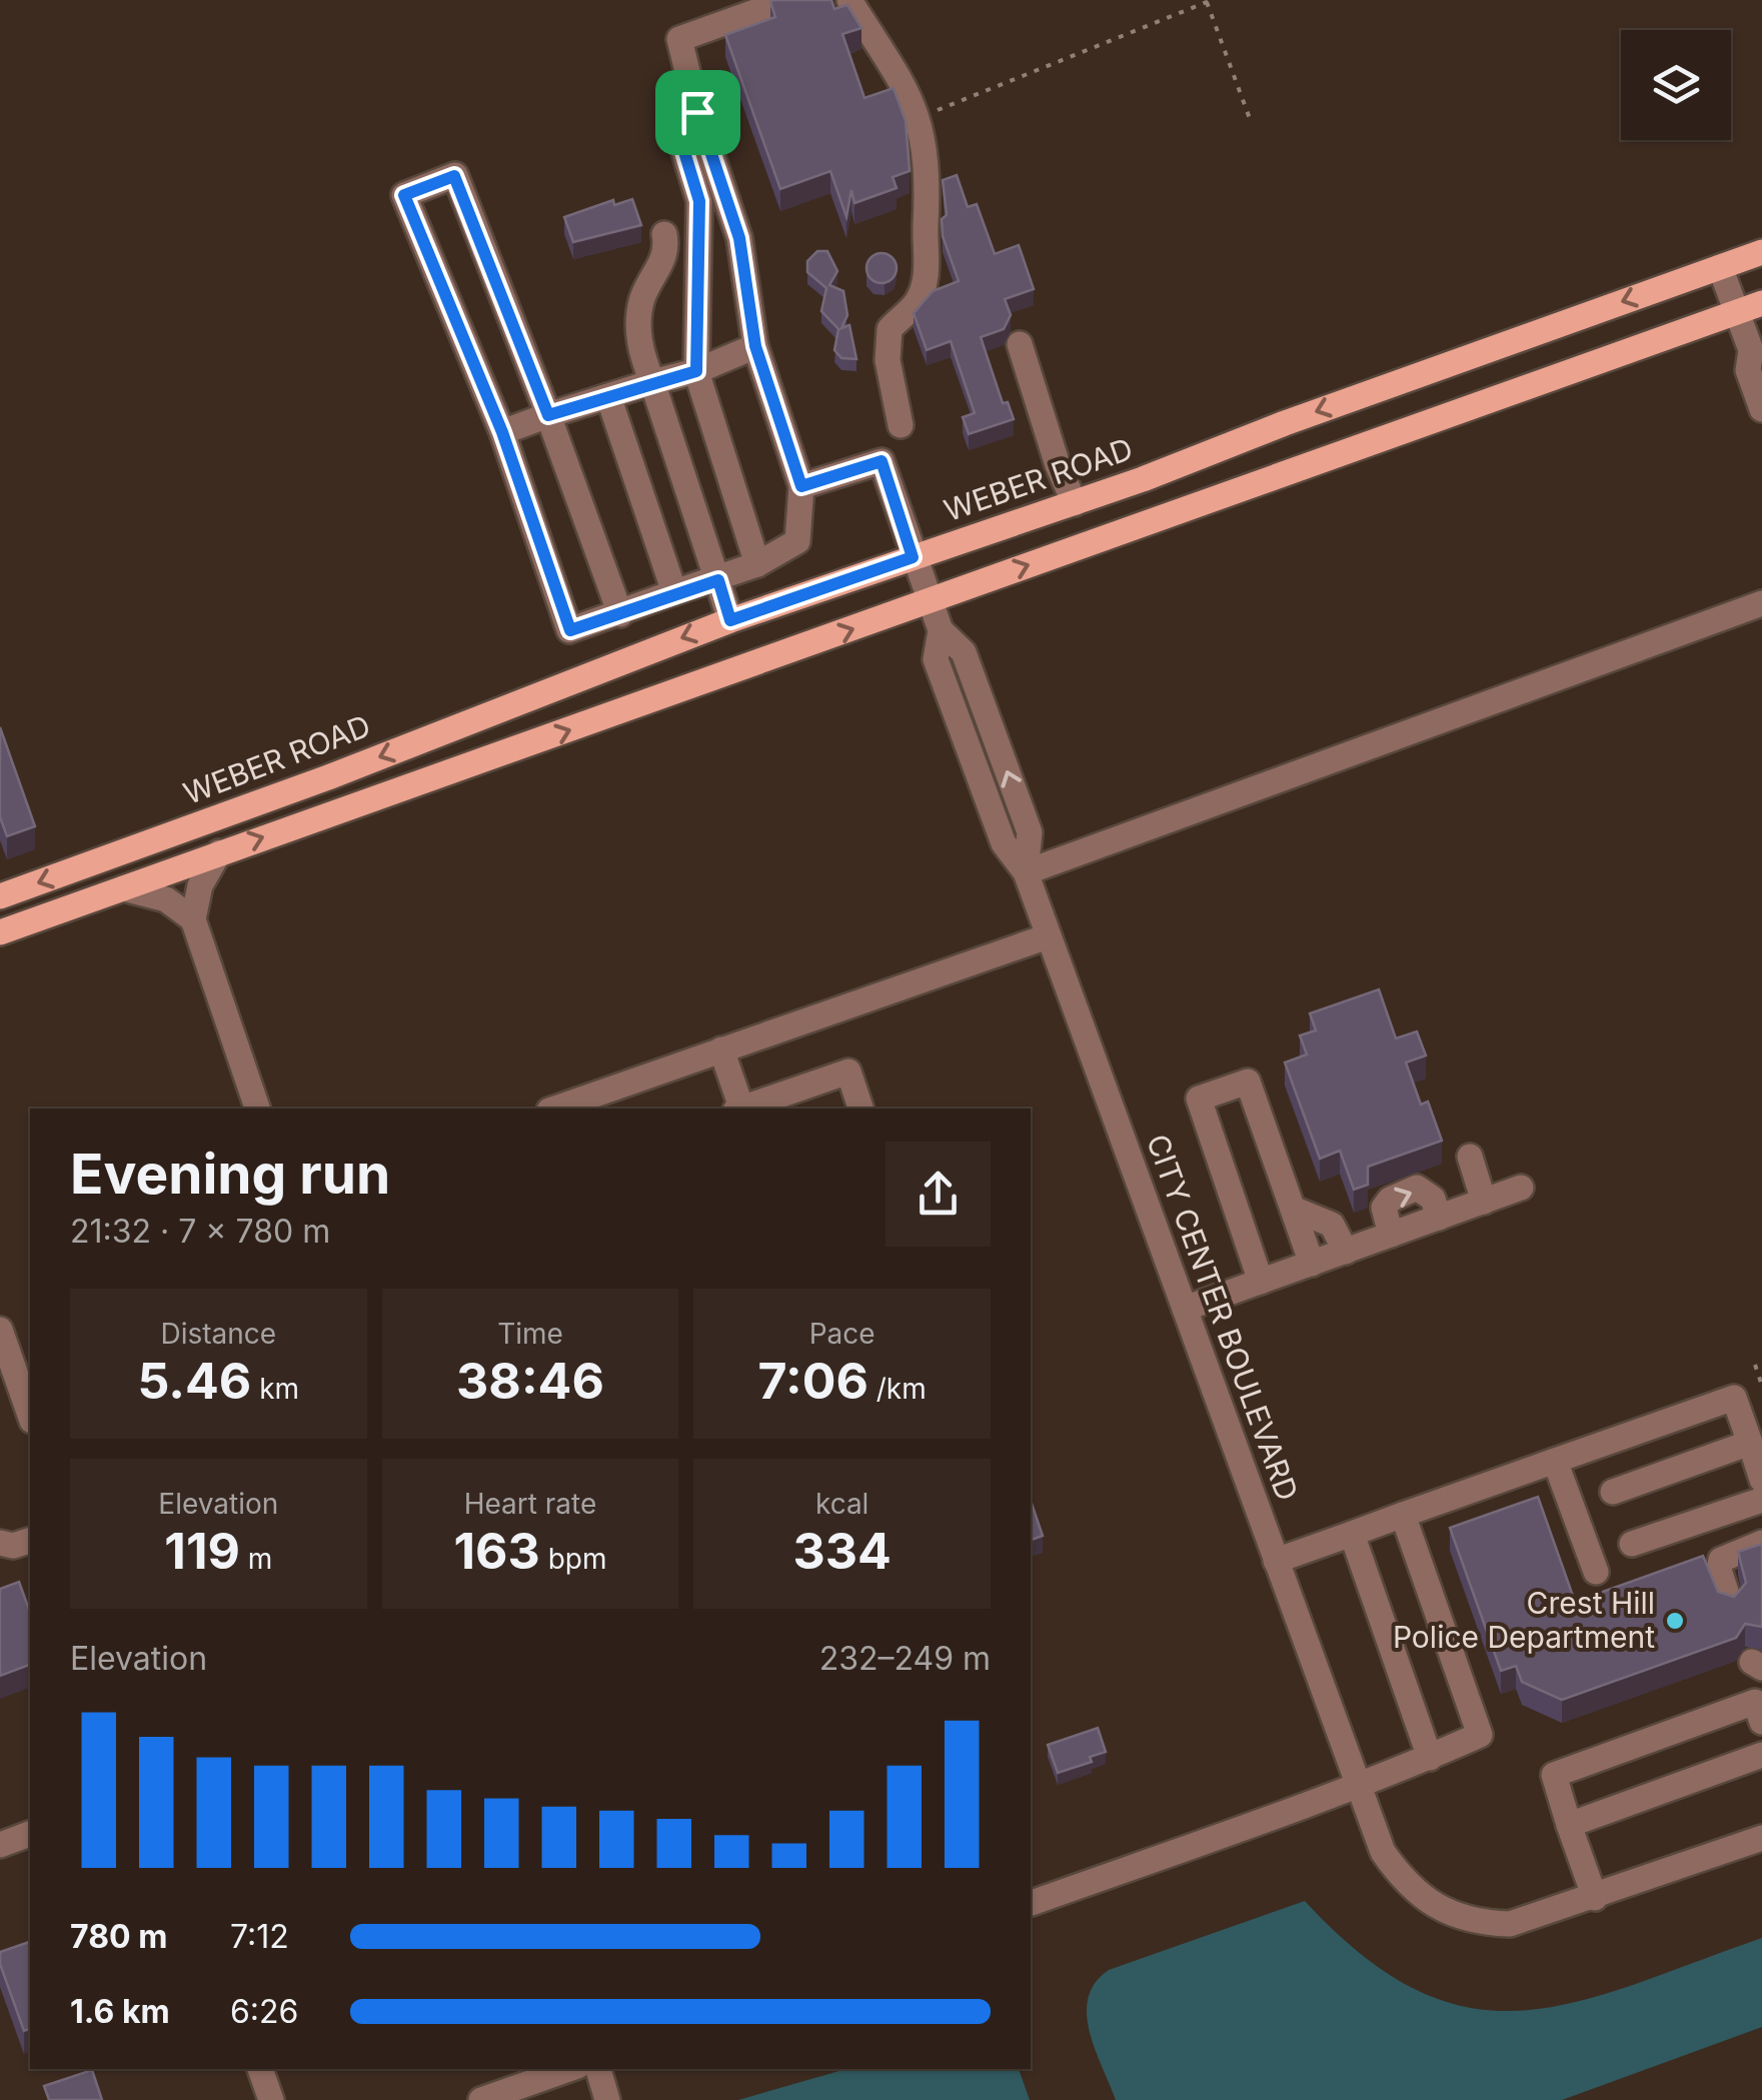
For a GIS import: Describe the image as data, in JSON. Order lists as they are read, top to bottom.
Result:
{
  "streets": {
    "main road": ["WEBER ROAD"],
    "street": ["CITY CENTER BOULEVARD"]
  },
  "crossings": [
    ["WEBER ROAD", "CITY CENTER BOULEVARD"]
  ],
  "places": ["Crest Hill Police Department"],
  "page": {
    "heading": ["Evening run", "21:32 · 7 × 780 m"],
    "stats": [
      ["Distance", "5.46 km"],
      ["Time", "38:46"],
      ["Pace", "7:06 /km"],
      ["Elevation", "119 m"],
      ["Heart rate", "163 bpm"],
      ["kcal", "334"]
    ],
    "chart": ["Elevation", "232–249 m"],
    "list": [
      {
        "name": "780 m",
        "note": "7:12"
      },
      {
        "name": "1.6 km",
        "note": "6:26"
      }
    ]
  }
}
